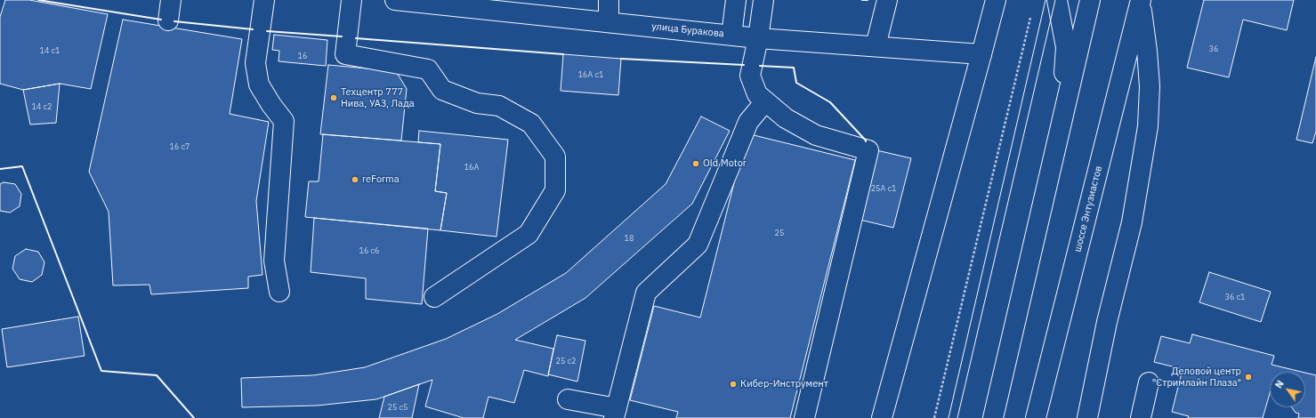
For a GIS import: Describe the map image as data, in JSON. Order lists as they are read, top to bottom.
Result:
{
  "streets": {
    "main road": ["улица Буракова", "шоссе Энтузиастов"]
  },
  "places": [
    "Техцентр 777 Нива, УАЗ, Лада",
    "Old Motor",
    "reForma",
    "Деловой центр \"Стримлайн Плаза\"",
    "Кибер-Инструмент"
  ],
  "house_numbers": [
    "36",
    "14 с1",
    "16",
    "16А с1",
    "14 с2",
    "16 с7",
    "16А",
    "25A c1",
    "25",
    "18",
    "16 с6",
    "36 с1",
    "25 с2",
    "25 с5"
  ],
  "north": "top left"
}
